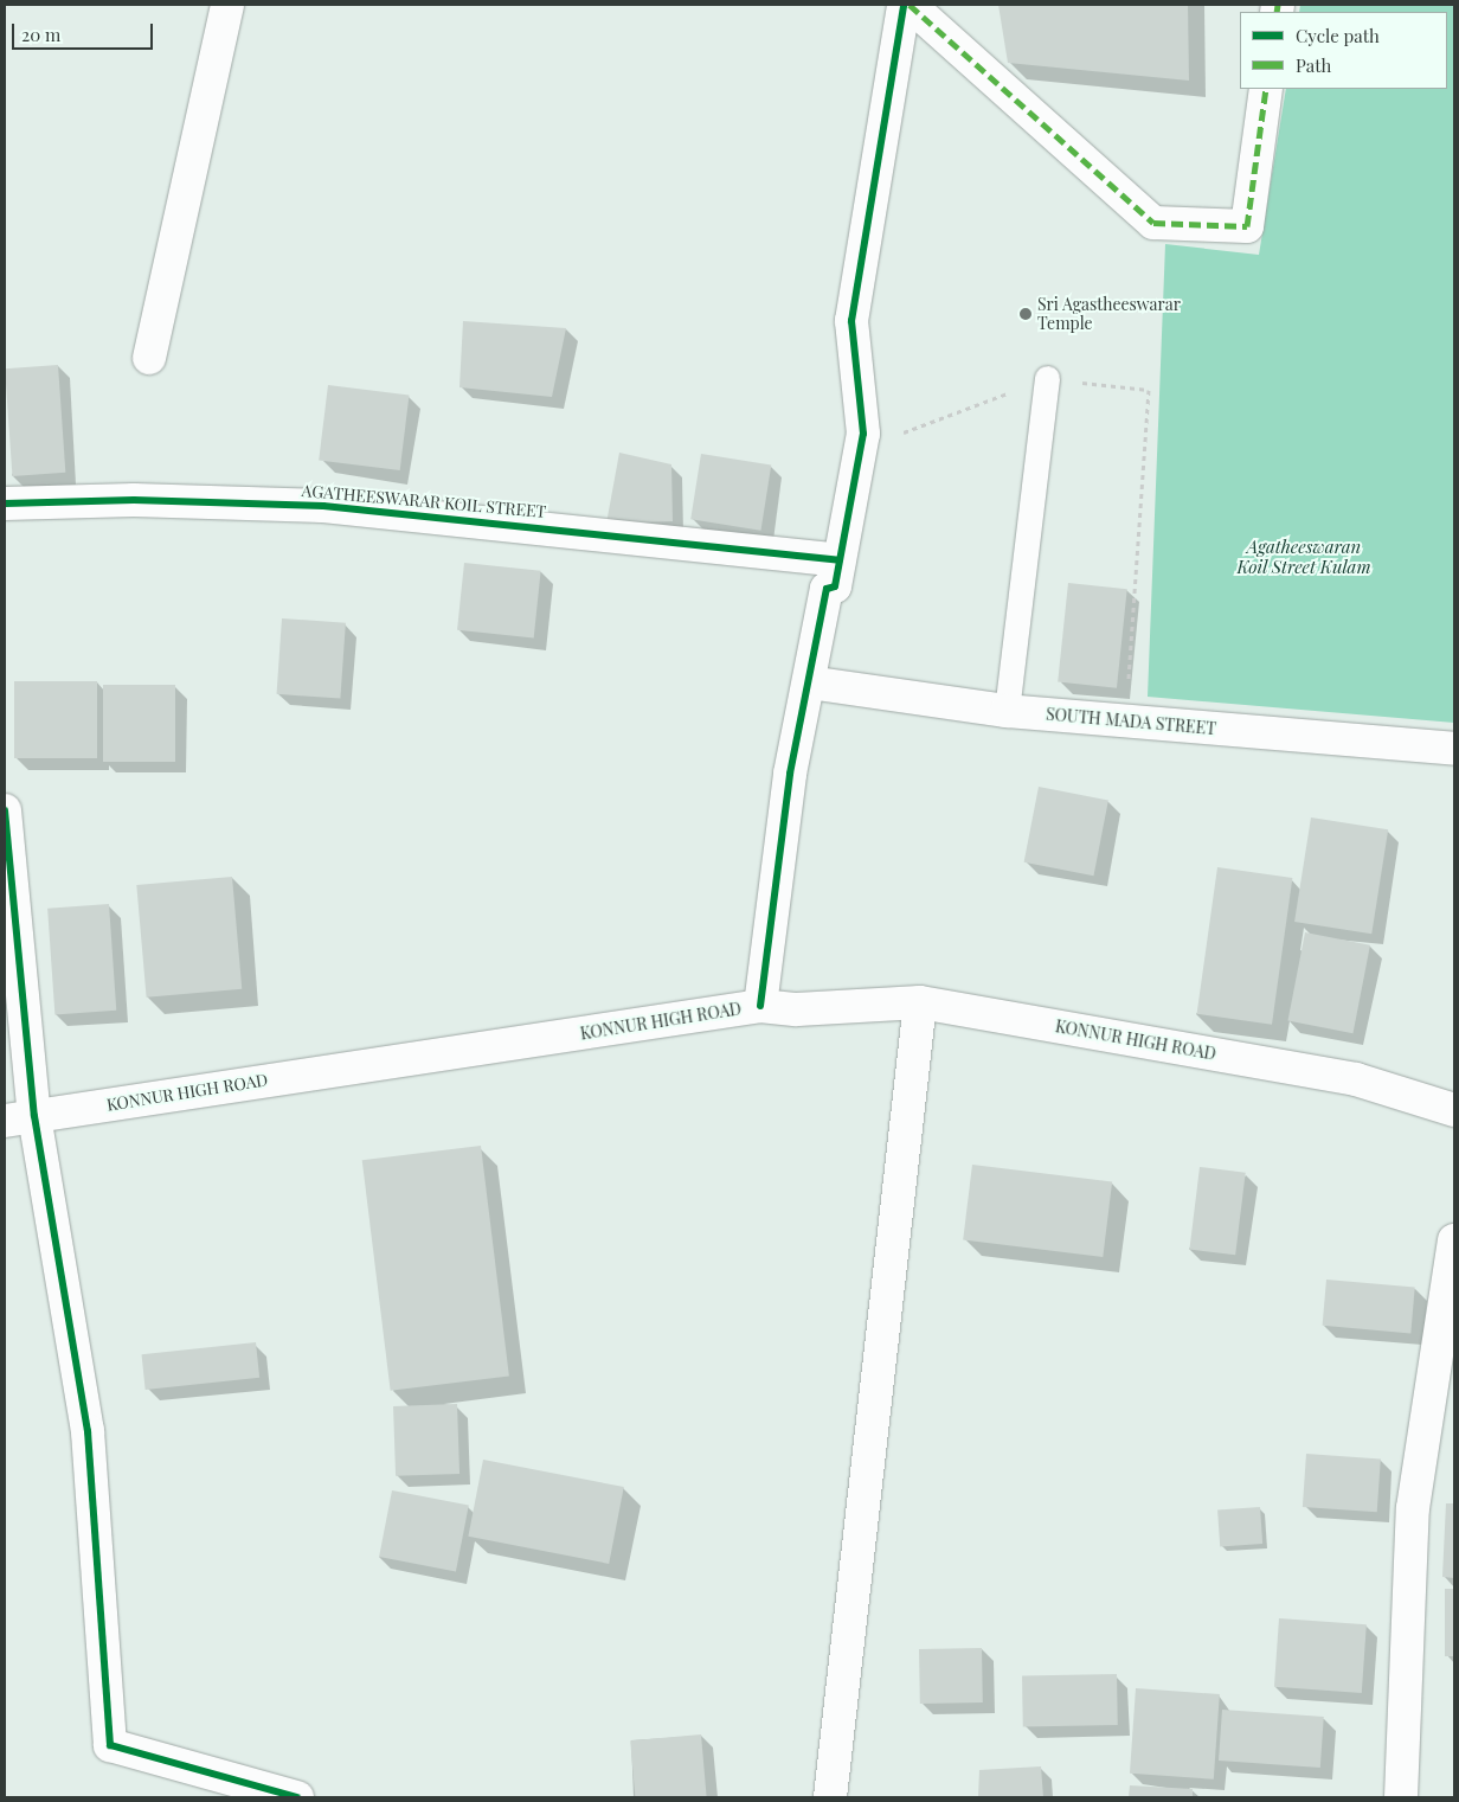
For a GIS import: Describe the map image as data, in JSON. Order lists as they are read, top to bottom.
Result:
{
  "streets": {
    "street": ["AGATHEESWARAR KOIL STREET", "SOUTH MADA STREET", "KONNUR HIGH ROAD"]
  },
  "water": ["Agatheeswaran Koil Street Kulam"],
  "places": ["Sri Agastheeswarar Temple"],
  "legend": ["Cycle path", "Path"],
  "scale_bar": "20 m"
}
